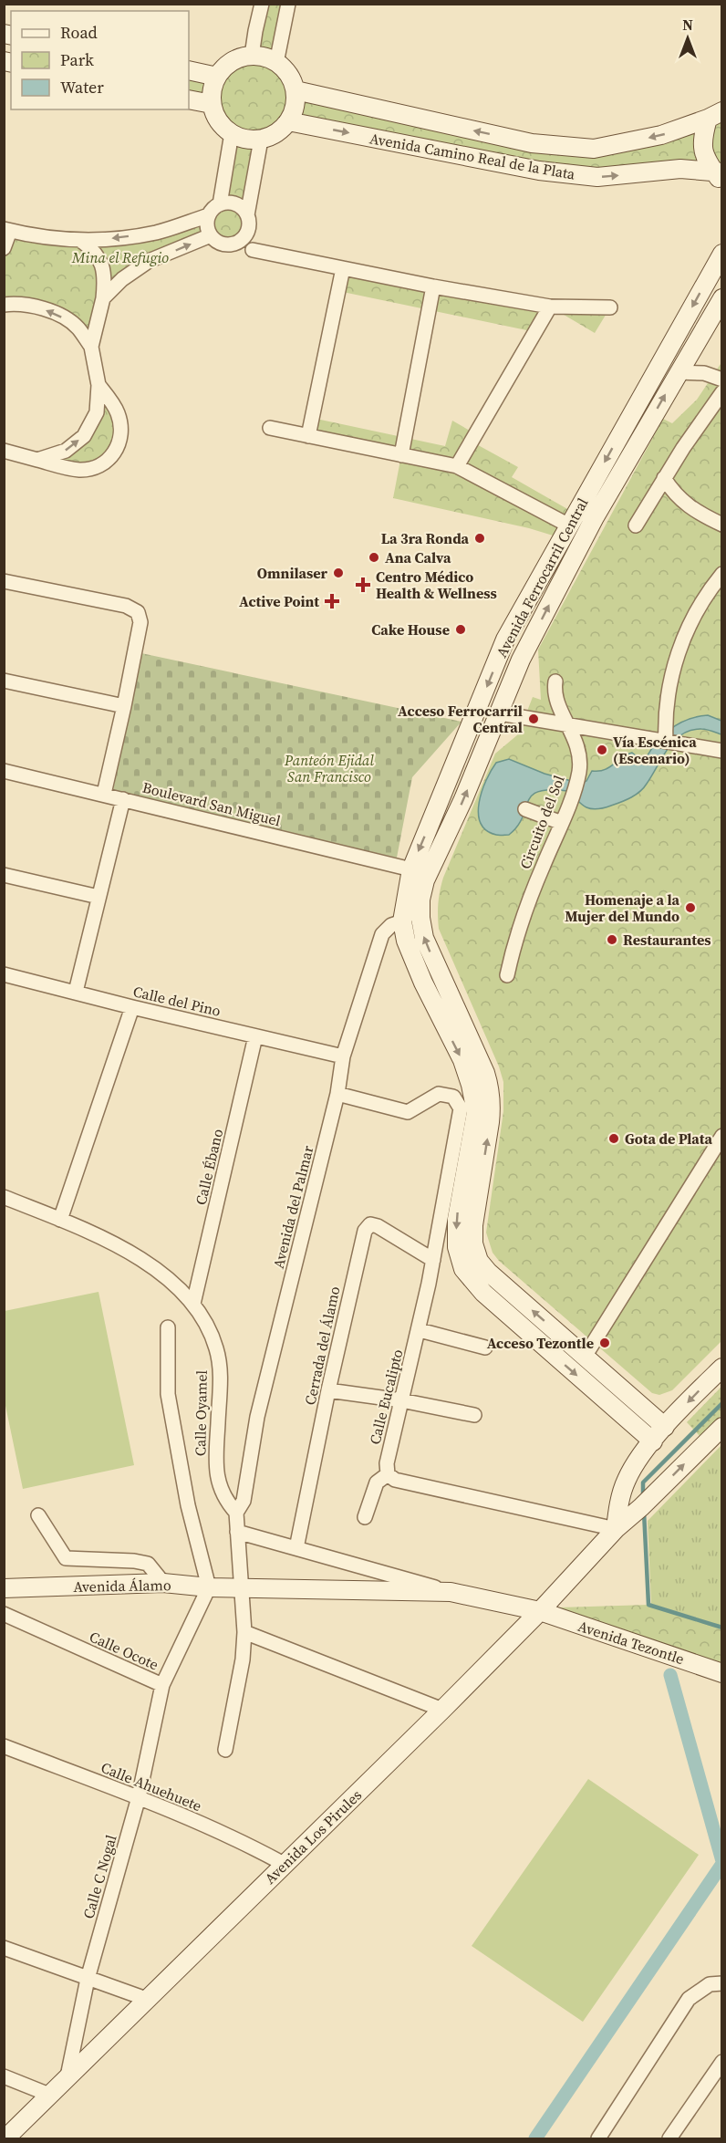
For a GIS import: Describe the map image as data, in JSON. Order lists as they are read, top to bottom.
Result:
{
  "streets": {
    "street": [
      "Avenida Camino Real de la Plata",
      "Avenida Ferrocarril Central",
      "Boulevard San Miguel",
      "Circuito del Sol",
      "Calle del Pino",
      "Calle Ébano",
      "Avenida del Palmar",
      "Cerrada del Álamo",
      "Calle Eucalipto",
      "Calle Oyamel",
      "Avenida Álamo",
      "Avenida Tezontle",
      "Calle Ocote",
      "Calle Ahuehuete",
      "Avenida Los Pirules",
      "Calle C Nogal"
    ]
  },
  "crossings": [
    ["Avenida Ferrocarril Central", "Boulevard San Miguel"],
    ["Avenida Ferrocarril Central", "Avenida del Palmar"],
    ["Calle del Pino", "Calle Ébano"],
    ["Calle del Pino", "Avenida del Palmar"],
    ["Calle Ébano", "Calle Oyamel"],
    ["Avenida del Palmar", "Calle Eucalipto"],
    ["Avenida del Palmar", "Calle Oyamel"],
    ["Cerrada del Álamo", "Calle Eucalipto"],
    ["Cerrada del Álamo", "Avenida Álamo"],
    ["Avenida Álamo", "Avenida Tezontle"],
    ["Avenida Álamo", "Calle Ocote"],
    ["Avenida Álamo", "Avenida Los Pirules"],
    ["Avenida Tezontle", "Avenida Los Pirules"],
    ["Calle Ocote", "Calle C Nogal"],
    ["Calle Ahuehuete", "Avenida Los Pirules"],
    ["Calle Ahuehuete", "Calle C Nogal"],
    ["Avenida Los Pirules", "Calle C Nogal"]
  ],
  "parks": ["Mina el Refugio", "Panteón Ejidal San Francisco"],
  "places": {
    "other": [
      "La 3ra Ronda",
      "Ana Calva",
      "Omnilaser",
      "Cake House",
      "Acceso Ferrocarril Central",
      "Vía Escénica (Escenario)",
      "Homenaje a la Mujer del Mundo",
      "Restaurantes",
      "Gota de Plata",
      "Acceso Tezontle"
    ],
    "health": ["Centro Médico Health & Wellness", "Active Point"]
  },
  "legend": ["Road", "Park", "Water"],
  "north": "top"
}
